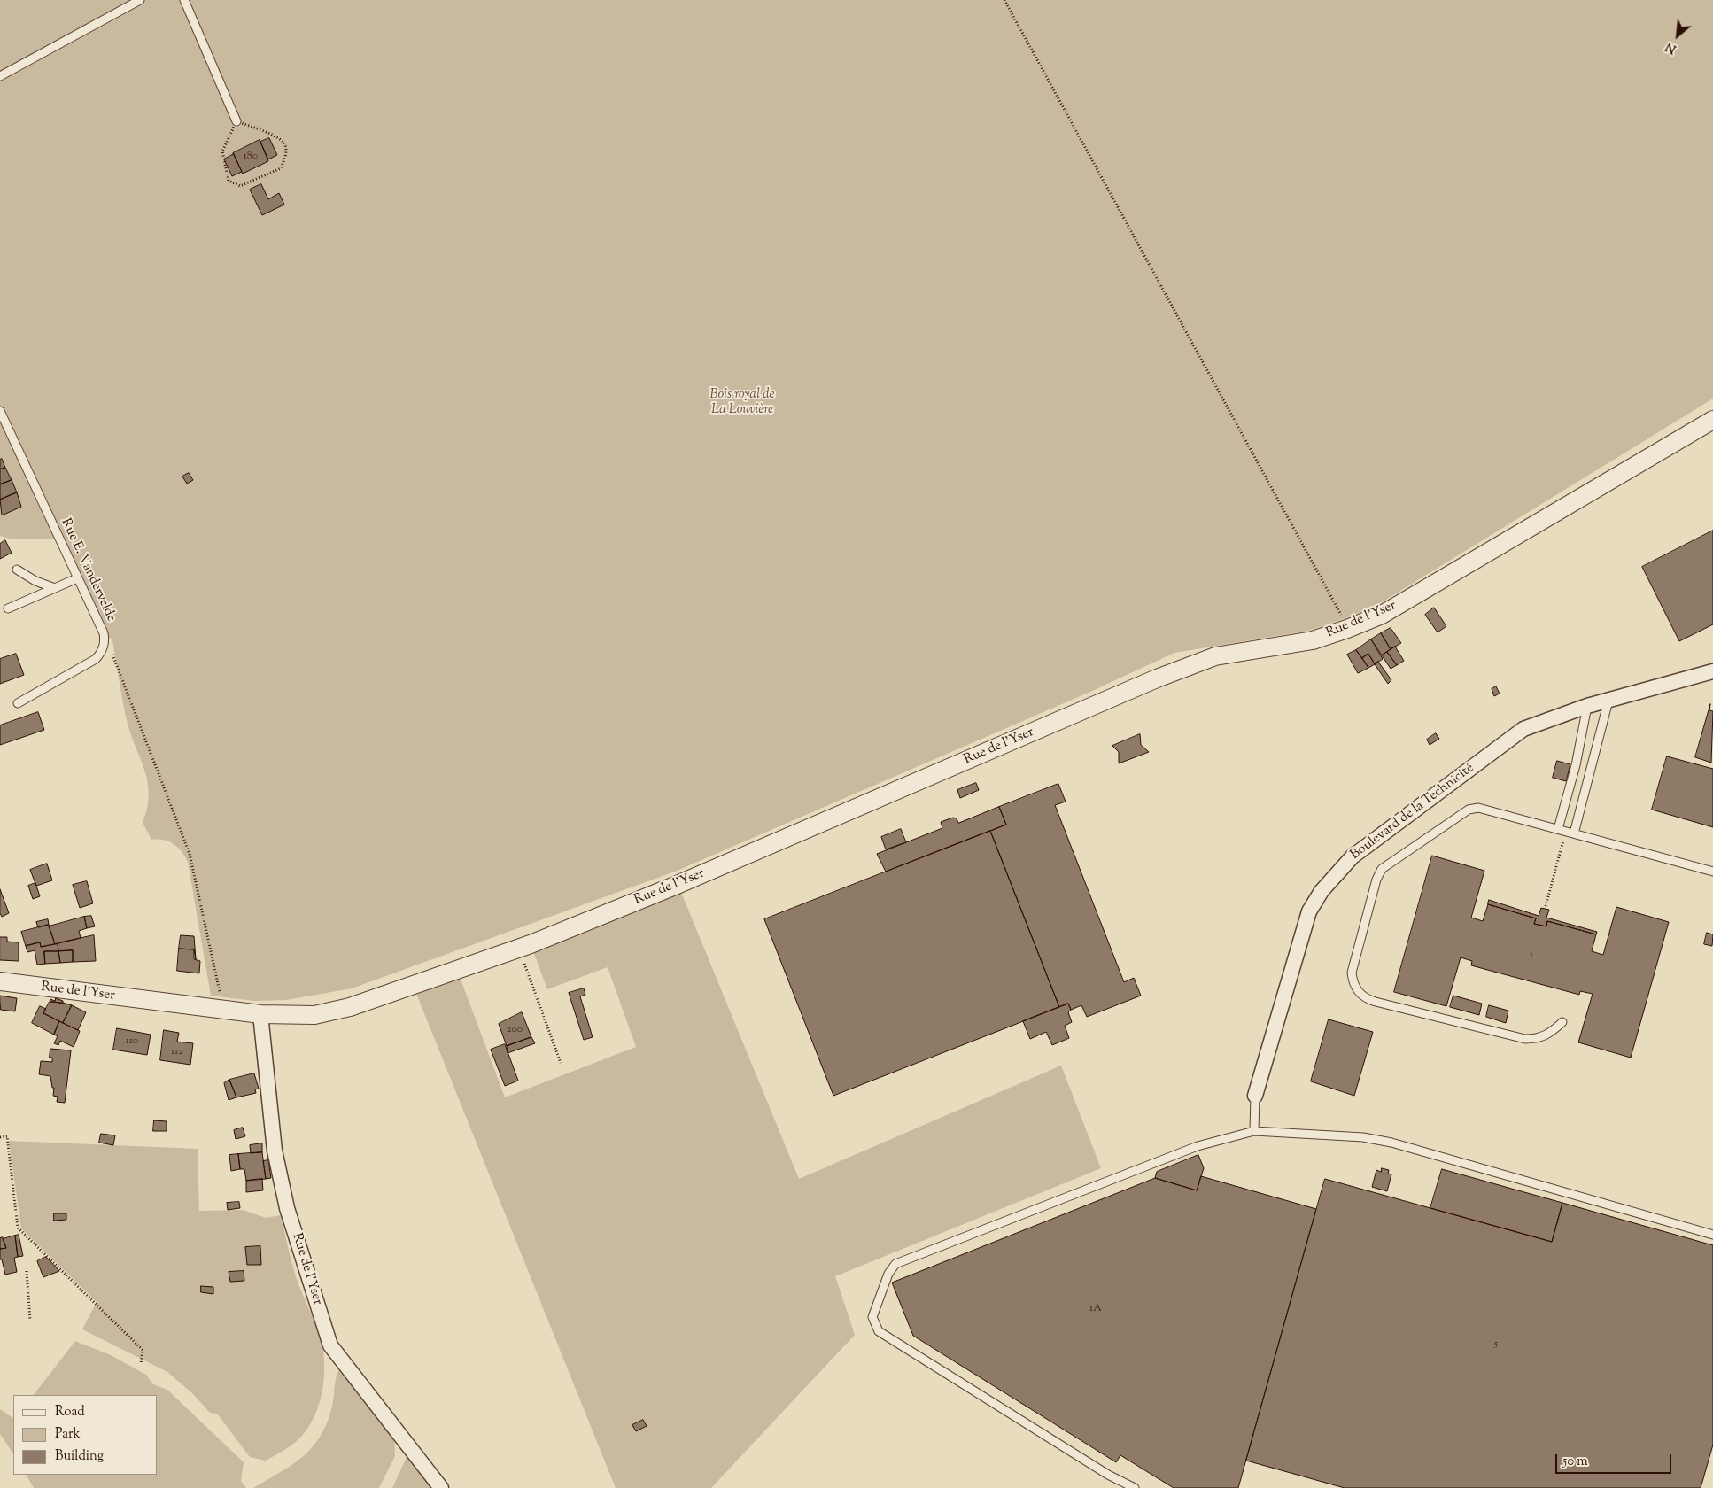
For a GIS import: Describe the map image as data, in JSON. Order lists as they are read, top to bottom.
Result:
{
  "streets": {
    "street": ["Rue de l'Yser", "Boulevard de la Technicité"],
    "lane": ["Rue E. Vandervelde"]
  },
  "parks": ["Bois royal de La Louvière"],
  "house_numbers": [
    "180",
    "1",
    "200",
    "110",
    "112",
    "1A",
    "5"
  ],
  "legend": ["Road", "Park", "Building"],
  "scale_bar": "50 m",
  "north": "bottom left"
}
